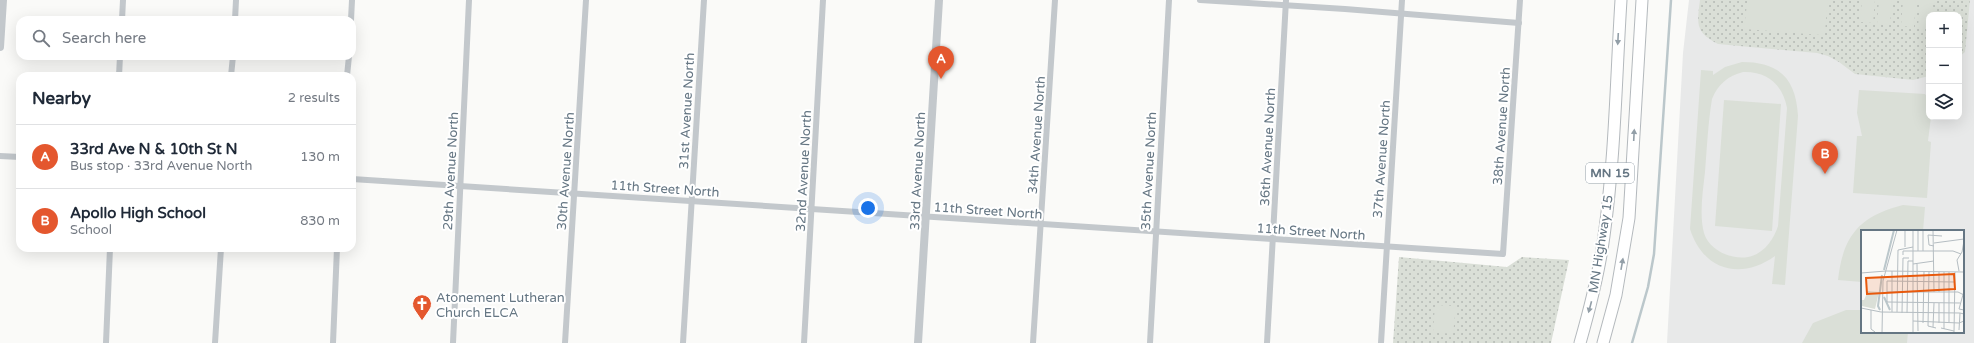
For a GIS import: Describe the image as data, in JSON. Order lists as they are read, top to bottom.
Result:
{
  "streets": {
    "highway": ["MN 15", "MN Highway 15"],
    "street": [
      "31st Avenue North",
      "38th Avenue North",
      "34th Avenue North",
      "36th Avenue North",
      "37th Avenue North",
      "29th Avenue North",
      "30th Avenue North",
      "32nd Avenue North",
      "33rd Avenue North",
      "35th Avenue North",
      "11th Street North"
    ]
  },
  "crossings": [
    ["31st Avenue North", "11th Street North"],
    ["38th Avenue North", "11th Street North"],
    ["34th Avenue North", "11th Street North"],
    ["36th Avenue North", "11th Street North"],
    ["37th Avenue North", "11th Street North"],
    ["29th Avenue North", "11th Street North"],
    ["30th Avenue North", "11th Street North"],
    ["32nd Avenue North", "11th Street North"],
    ["33rd Avenue North", "11th Street North"],
    ["35th Avenue North", "11th Street North"]
  ],
  "places": {
    "church": ["Atonement Lutheran Church ELCA"]
  },
  "page": {
    "map_buttons": ["+", "−"],
    "search": "Search here",
    "pins": ["A", "B"],
    "heading": ["Nearby", "2 results"],
    "list": [
      {
        "mark": "A",
        "name": "33rd Ave N & 10th St N",
        "note": "Bus stop · 33rd Avenue North",
        "value": "130 m"
      },
      {
        "mark": "B",
        "name": "Apollo High School",
        "note": "School",
        "value": "830 m"
      }
    ]
  }
}
